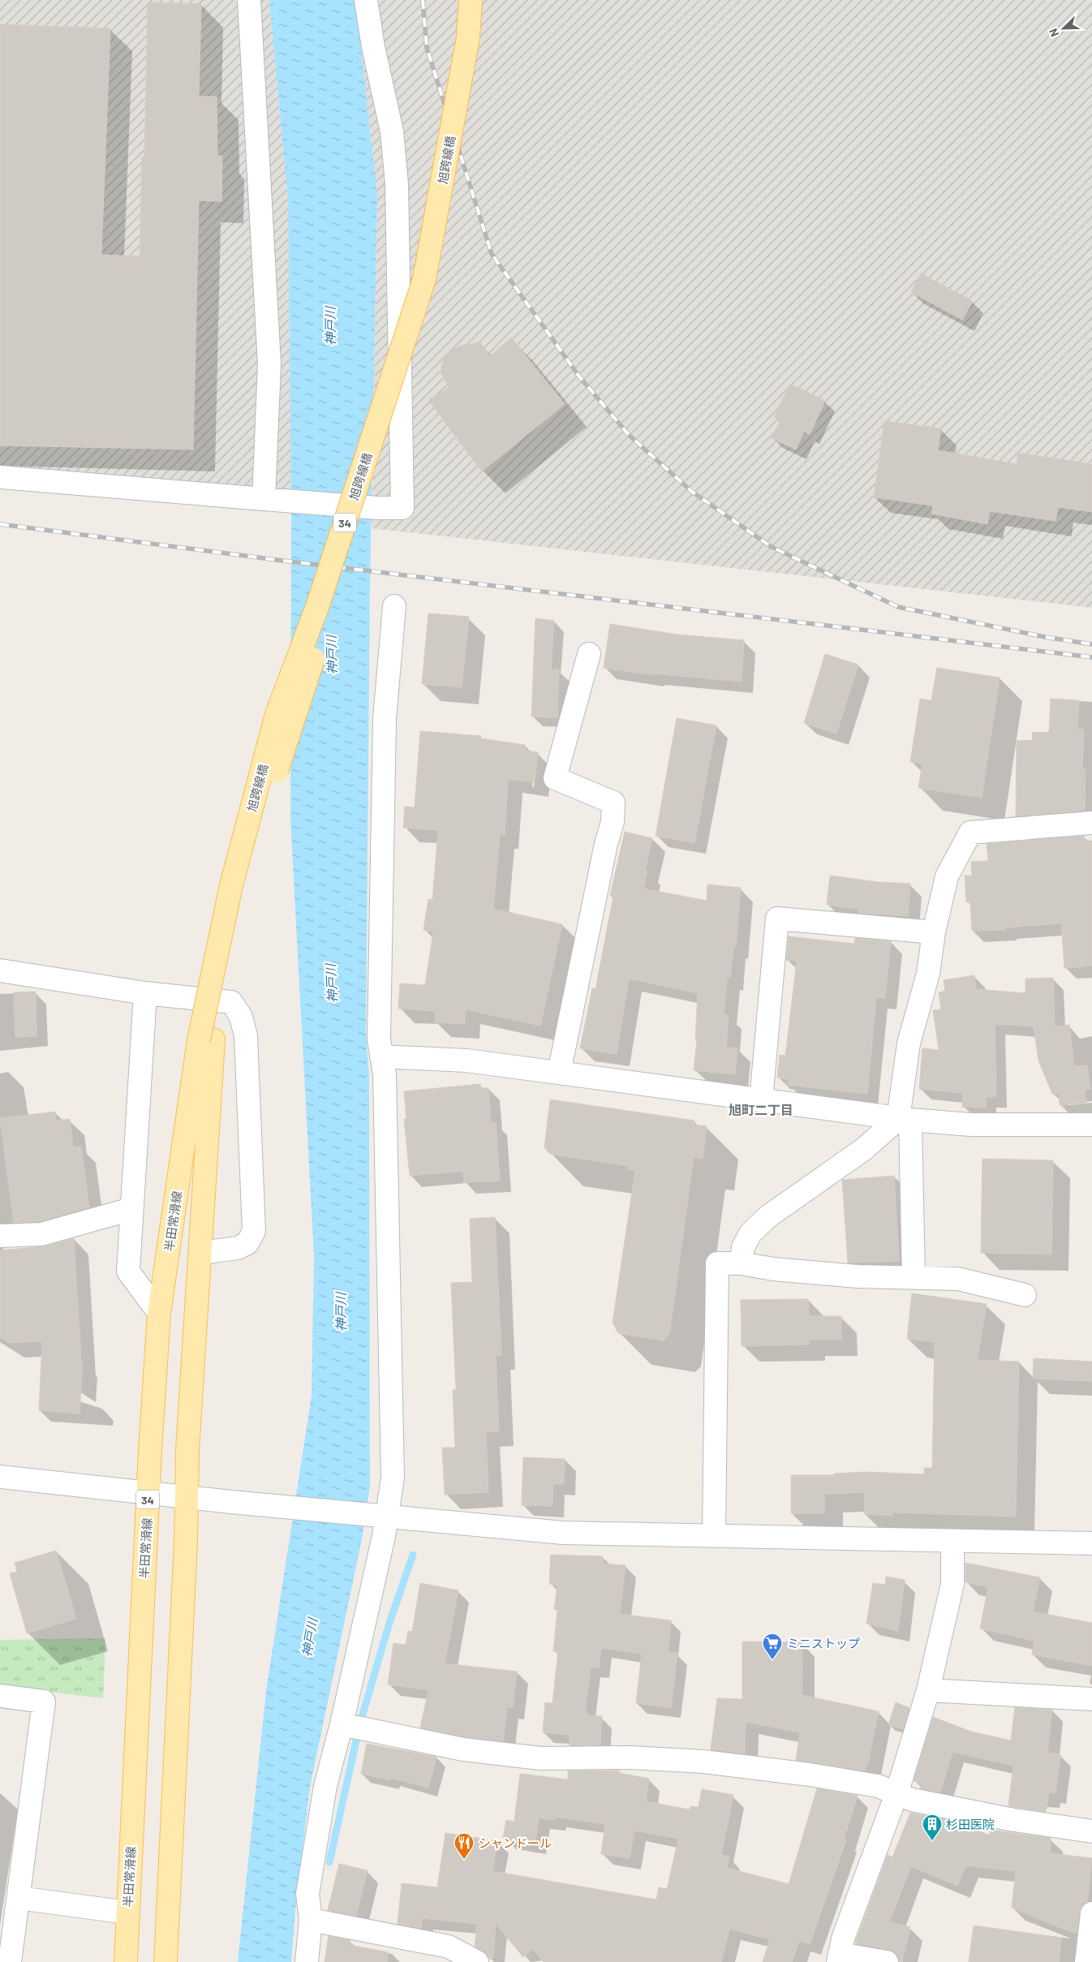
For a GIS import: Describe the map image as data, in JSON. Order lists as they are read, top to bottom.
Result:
{
  "streets": {
    "main road": ["旭跨線橋", "34", "半田常滑線"]
  },
  "crossings": [
    ["旭跨線橋", "34"],
    ["旭跨線橋", "半田常滑線"],
    ["34", "半田常滑線"]
  ],
  "districts": ["旭町二丁目"],
  "water": ["神戸川"],
  "places": {
    "supermarket": ["ミニストップ"],
    "building": ["杉田医院"],
    "restaurant": ["シャンドール"]
  },
  "north": "bottom left"
}
